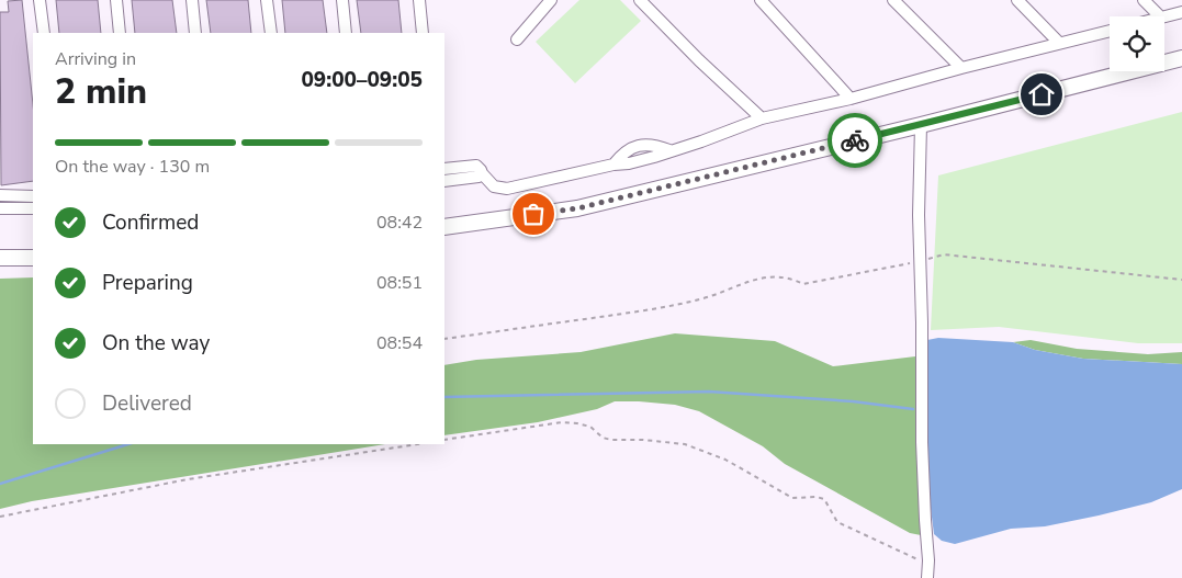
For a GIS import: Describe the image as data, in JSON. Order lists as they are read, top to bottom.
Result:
{
  "page": {
    "heading": ["2 min", "Arriving in", "09:00–09:05"],
    "bar": "On the way · 130 m",
    "list": [
      ["Confirmed", "08:42"],
      ["Preparing", "08:51"],
      ["On the way", "08:54"],
      "Delivered"
    ]
  }
}
